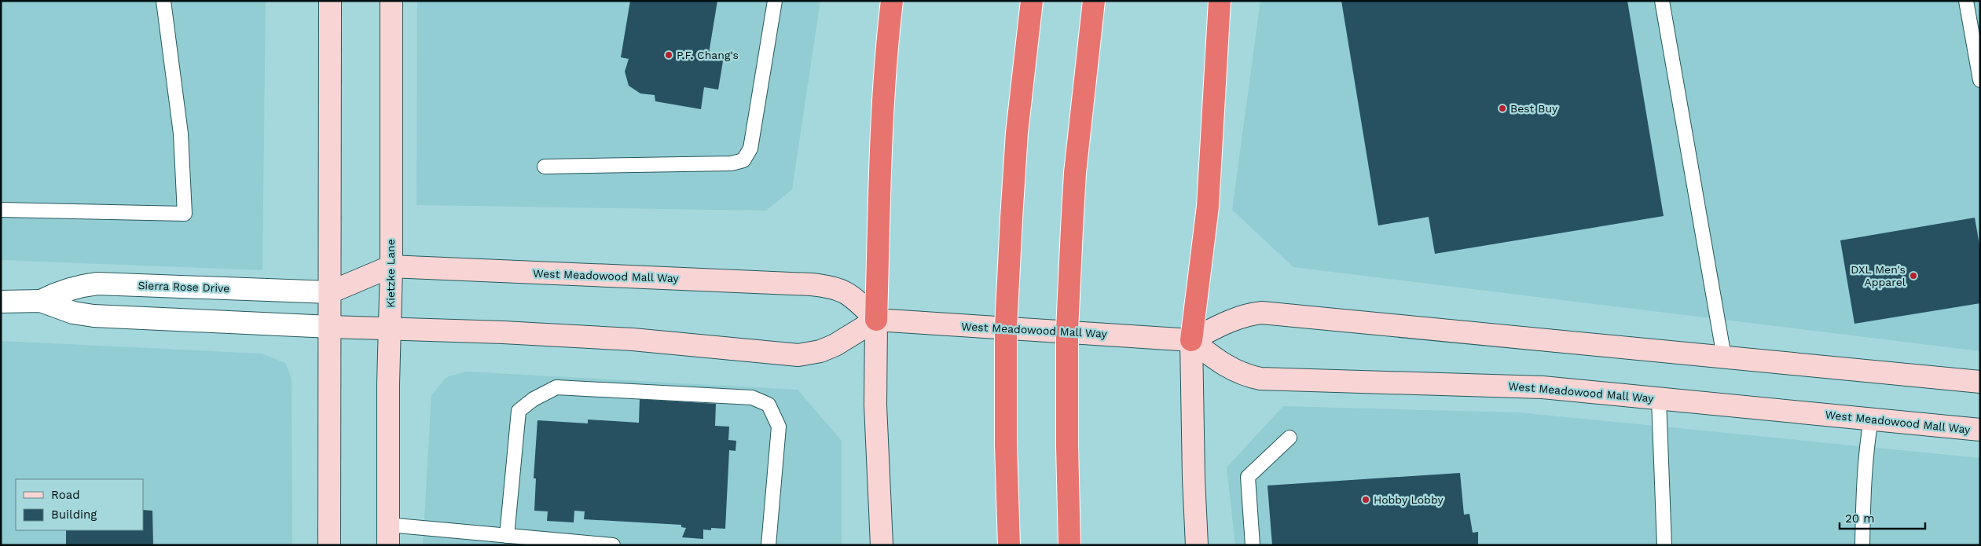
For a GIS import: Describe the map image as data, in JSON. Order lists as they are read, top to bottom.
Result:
{
  "streets": {
    "main road": ["Kietzke Lane", "West Meadowood Mall Way"],
    "street": ["Sierra Rose Drive"]
  },
  "crossings": [
    ["Kietzke Lane", "West Meadowood Mall Way"],
    ["West Meadowood Mall Way", "Sierra Rose Drive"]
  ],
  "places": [
    "P.F. Chang's",
    "Best Buy",
    "DXL Men's Apparel",
    "Hobby Lobby"
  ],
  "legend": ["Road", "Building"],
  "scale_bar": "20 m"
}
